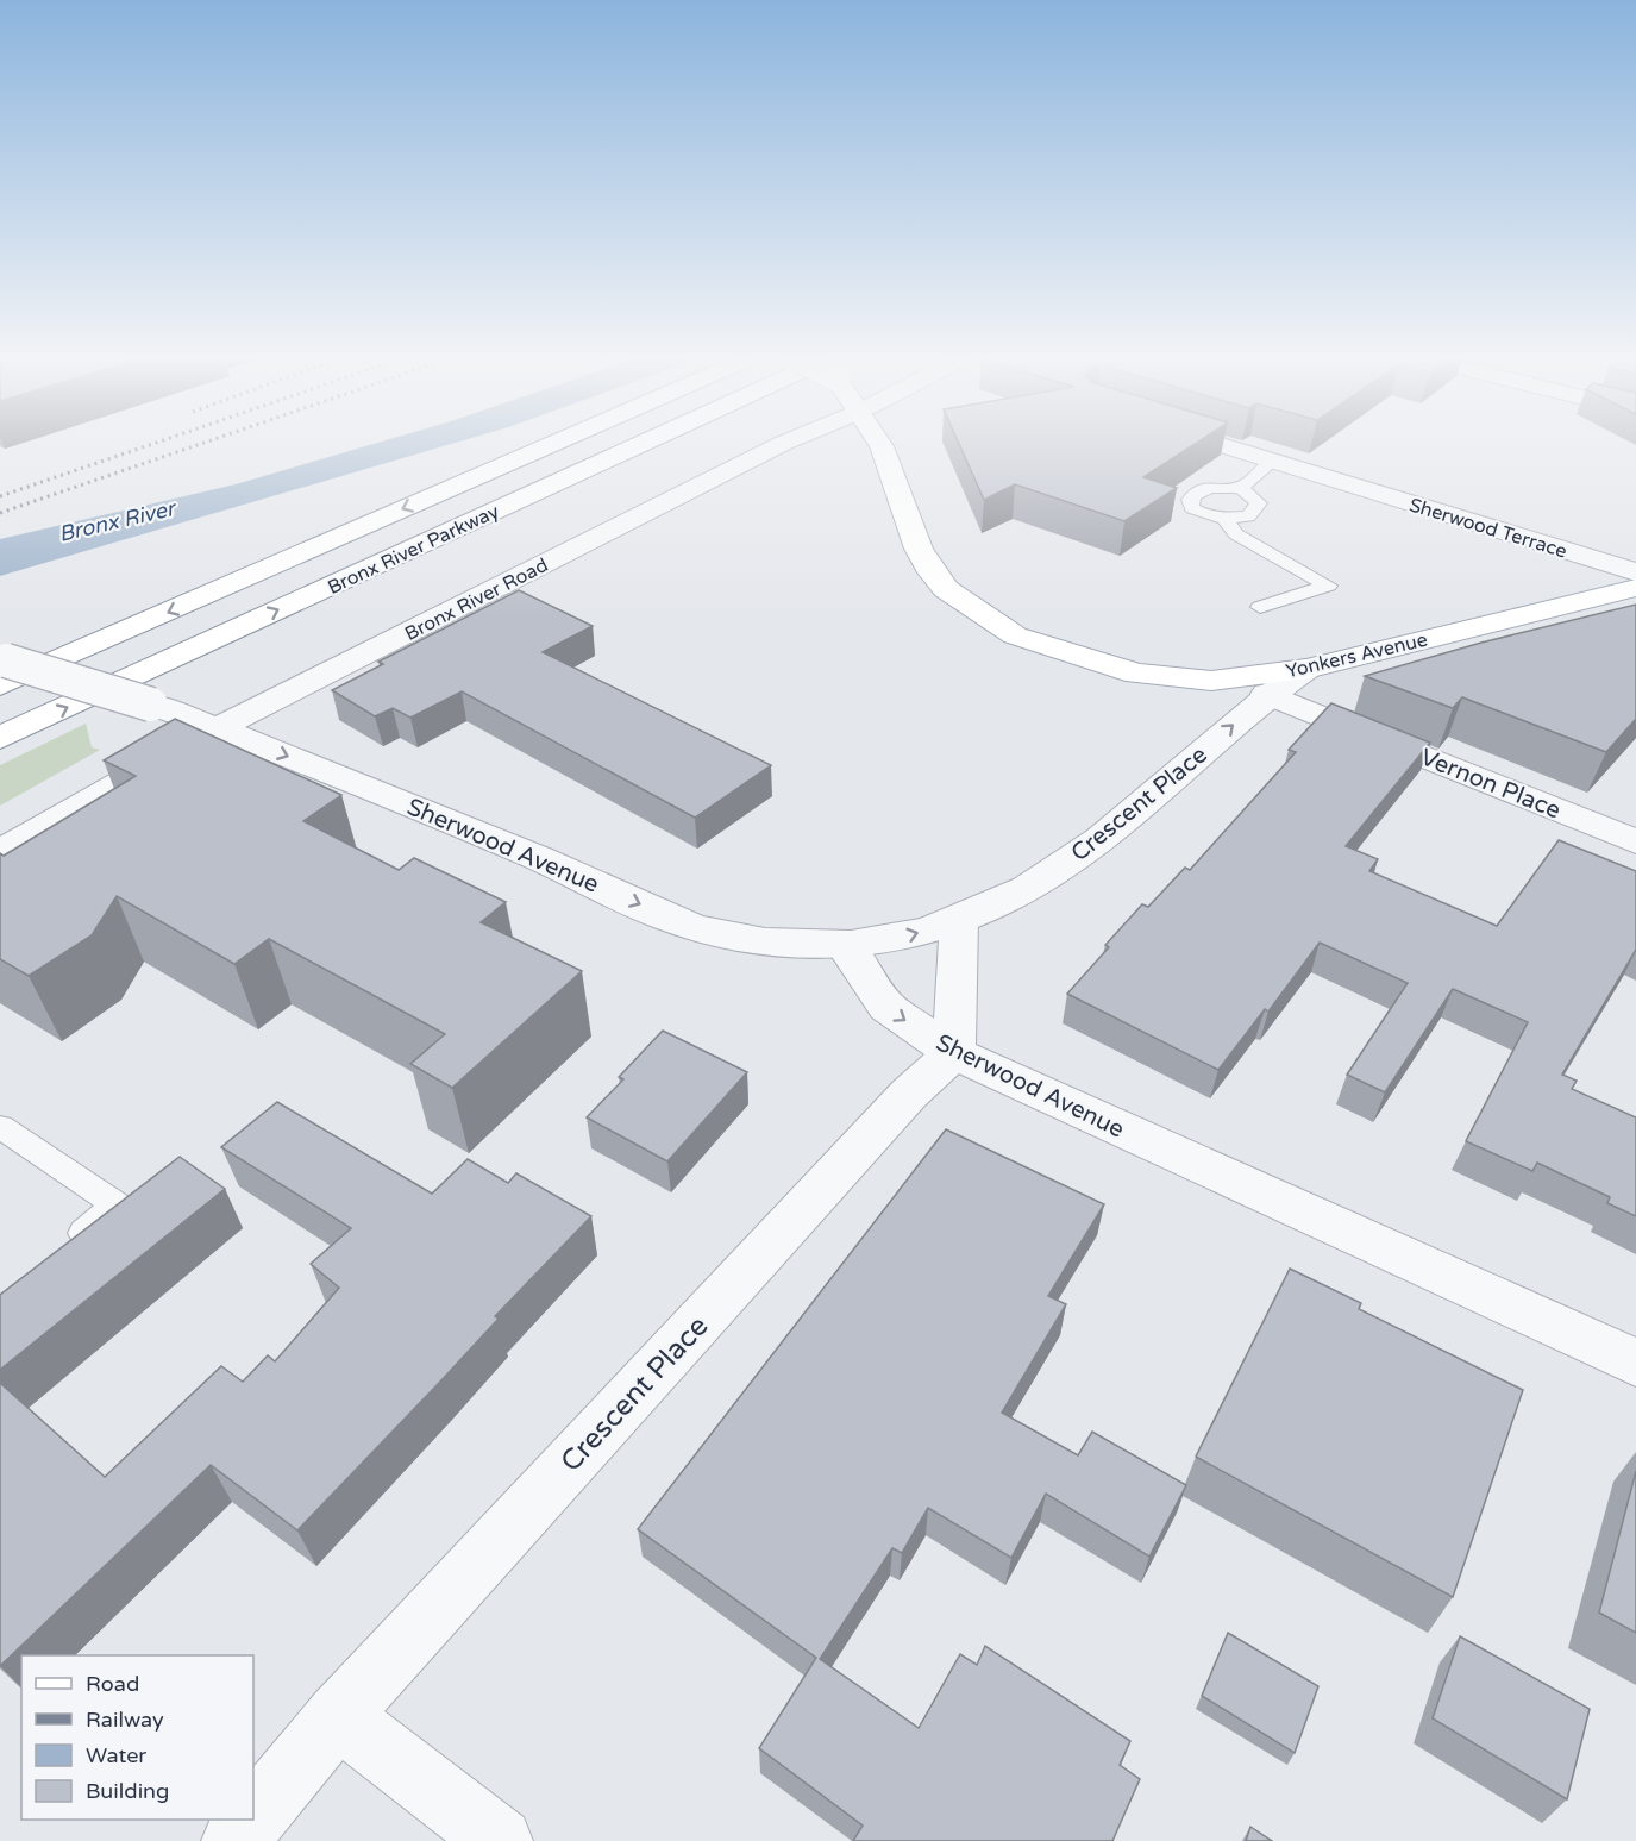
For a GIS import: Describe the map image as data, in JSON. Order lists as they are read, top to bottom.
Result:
{
  "streets": {
    "main road": ["Bronx River Parkway", "Yonkers Avenue"],
    "street": [
      "Sherwood Terrace",
      "Bronx River Road",
      "Vernon Place",
      "Crescent Place",
      "Sherwood Avenue"
    ]
  },
  "crossings": [
    ["Bronx River Parkway", "Sherwood Avenue"],
    ["Bronx River Road", "Sherwood Avenue"],
    ["Yonkers Avenue", "Crescent Place"],
    ["Vernon Place", "Crescent Place"],
    ["Crescent Place", "Sherwood Avenue"]
  ],
  "one_way": ["Sherwood Avenue"],
  "water": ["Bronx River"],
  "legend": [
    "Road",
    "Railway",
    "Water",
    "Building"
  ]
}
